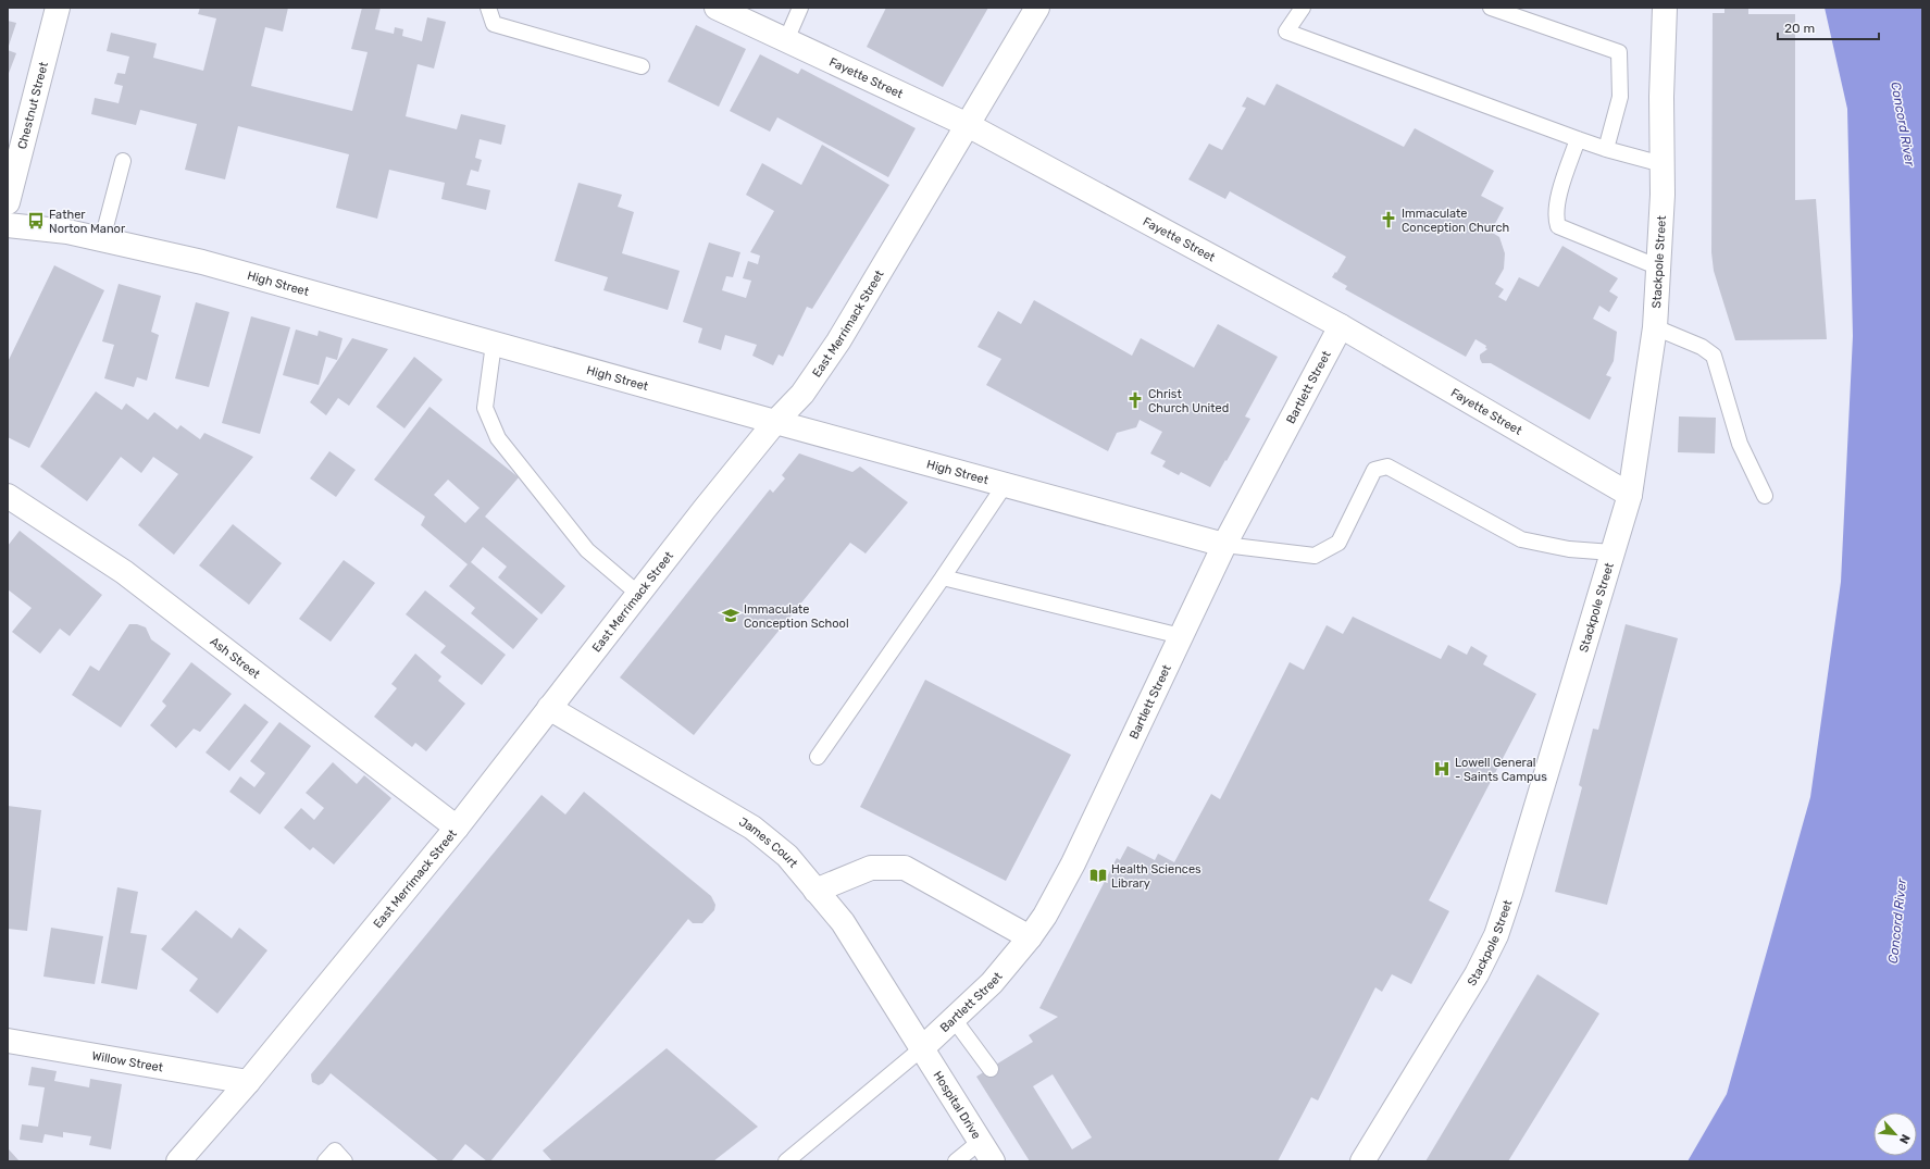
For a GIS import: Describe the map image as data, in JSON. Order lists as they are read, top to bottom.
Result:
{
  "streets": {
    "street": [
      "Fayette Street",
      "Chestnut Street",
      "Stackpole Street",
      "High Street",
      "East Merrimack Street",
      "Bartlett Street",
      "Ash Street",
      "James Court",
      "Willow Street",
      "Hospital Drive"
    ]
  },
  "crossings": [
    ["Fayette Street", "Stackpole Street"],
    ["Fayette Street", "East Merrimack Street"],
    ["Fayette Street", "Bartlett Street"],
    ["High Street", "East Merrimack Street"],
    ["High Street", "Bartlett Street"],
    ["East Merrimack Street", "Ash Street"],
    ["East Merrimack Street", "James Court"],
    ["East Merrimack Street", "Willow Street"],
    ["Bartlett Street", "James Court"],
    ["Bartlett Street", "Hospital Drive"],
    ["James Court", "Hospital Drive"]
  ],
  "water": ["Concord River"],
  "places": {
    "church": ["Immaculate Conception Church", "Christ Church United"],
    "bus stop": ["Father Norton Manor"],
    "school or university": ["Immaculate Conception School"],
    "hospital": ["Lowell General - Saints Campus"],
    "library": ["Health Sciences Library"]
  },
  "scale_bar": "20 m",
  "north": "bottom right"
}
